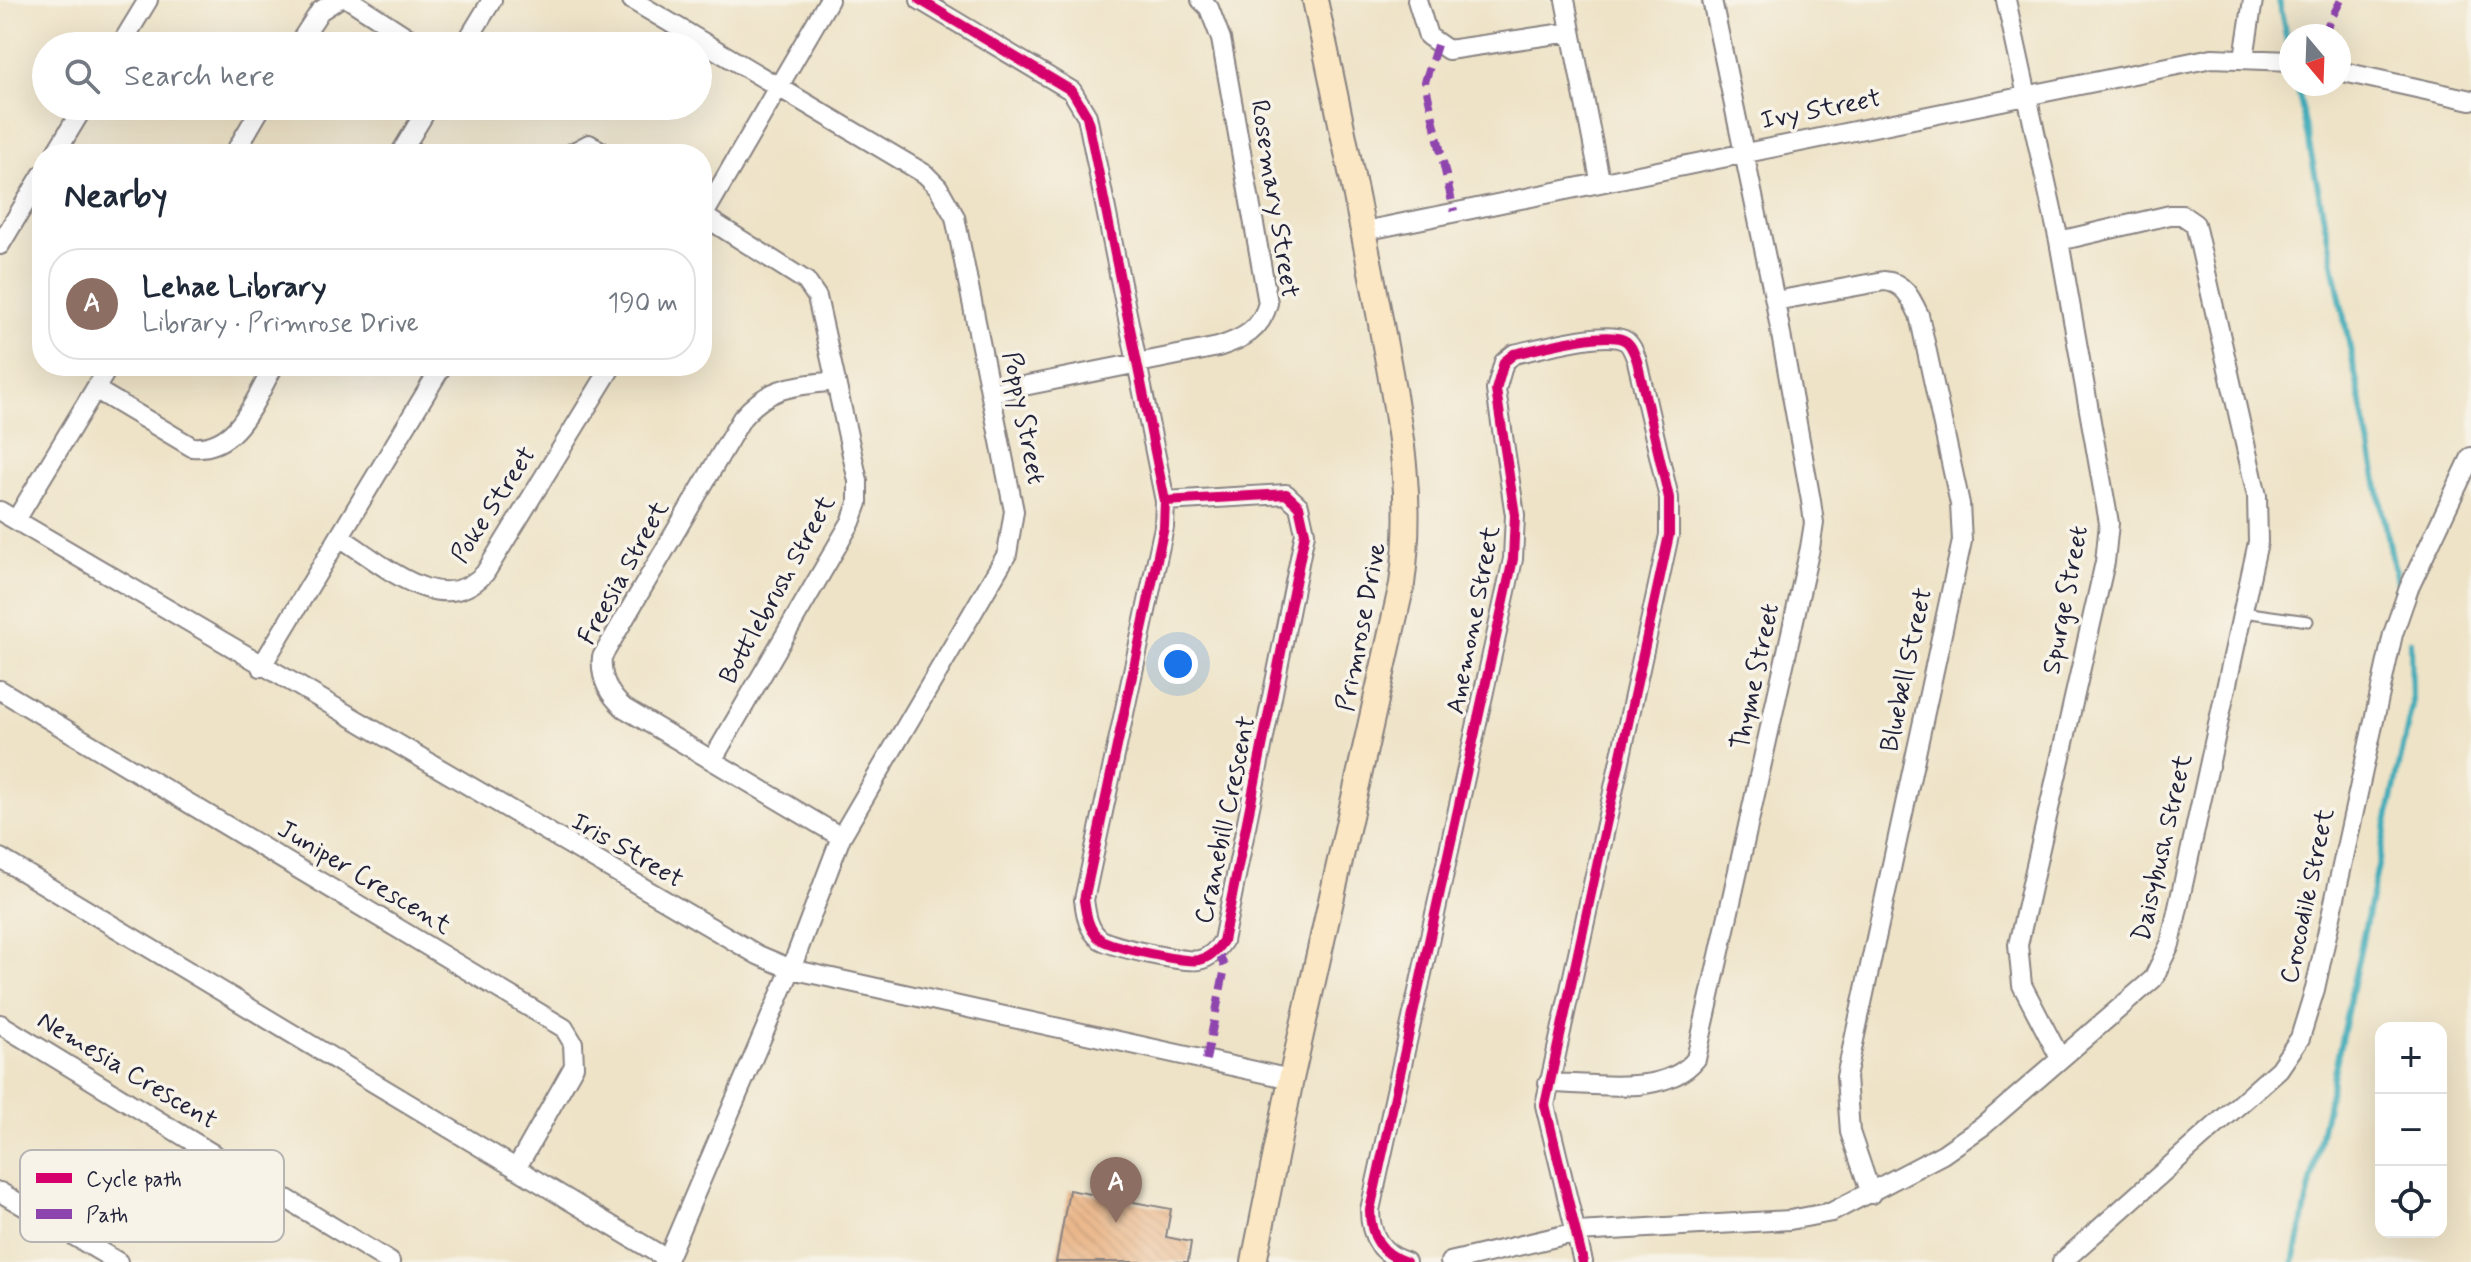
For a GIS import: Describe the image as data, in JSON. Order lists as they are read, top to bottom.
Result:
{
  "streets": {
    "street": [
      "Ivy Street",
      "Rosemary Street",
      "Poppy Street",
      "Poke Street",
      "Freesia Street",
      "Bottlebrush Street",
      "Spurge Street",
      "Anemone Street",
      "Primrose Drive",
      "Bluebell Street",
      "Thyme Street",
      "Cranebill Crescent",
      "Daisybush Street",
      "Iris Street",
      "Juniper Crescent",
      "Crocodile Street",
      "Nemesia Crescent"
    ]
  },
  "crossings": [
    ["Ivy Street", "Spurge Street"],
    ["Ivy Street", "Primrose Drive"],
    ["Ivy Street", "Thyme Street"],
    ["Rosemary Street", "Poppy Street"],
    ["Rosemary Street", "Cranebill Crescent"],
    ["Poppy Street", "Freesia Street"],
    ["Poppy Street", "Iris Street"],
    ["Freesia Street", "Bottlebrush Street"],
    ["Spurge Street", "Daisybush Street"],
    ["Anemone Street", "Thyme Street"],
    ["Anemone Street", "Daisybush Street"],
    ["Primrose Drive", "Iris Street"],
    ["Bluebell Street", "Thyme Street"],
    ["Bluebell Street", "Daisybush Street"]
  ],
  "legend": ["Cycle path", "Path"],
  "north": "bottom",
  "page": {
    "search": "Search here",
    "heading": "Nearby",
    "list": [
      {
        "mark": "A",
        "name": "Lehae Library",
        "note": "Library · Primrose Drive",
        "value": "190 m"
      }
    ],
    "map_buttons": ["+", "−"],
    "pins": "A"
  }
}
